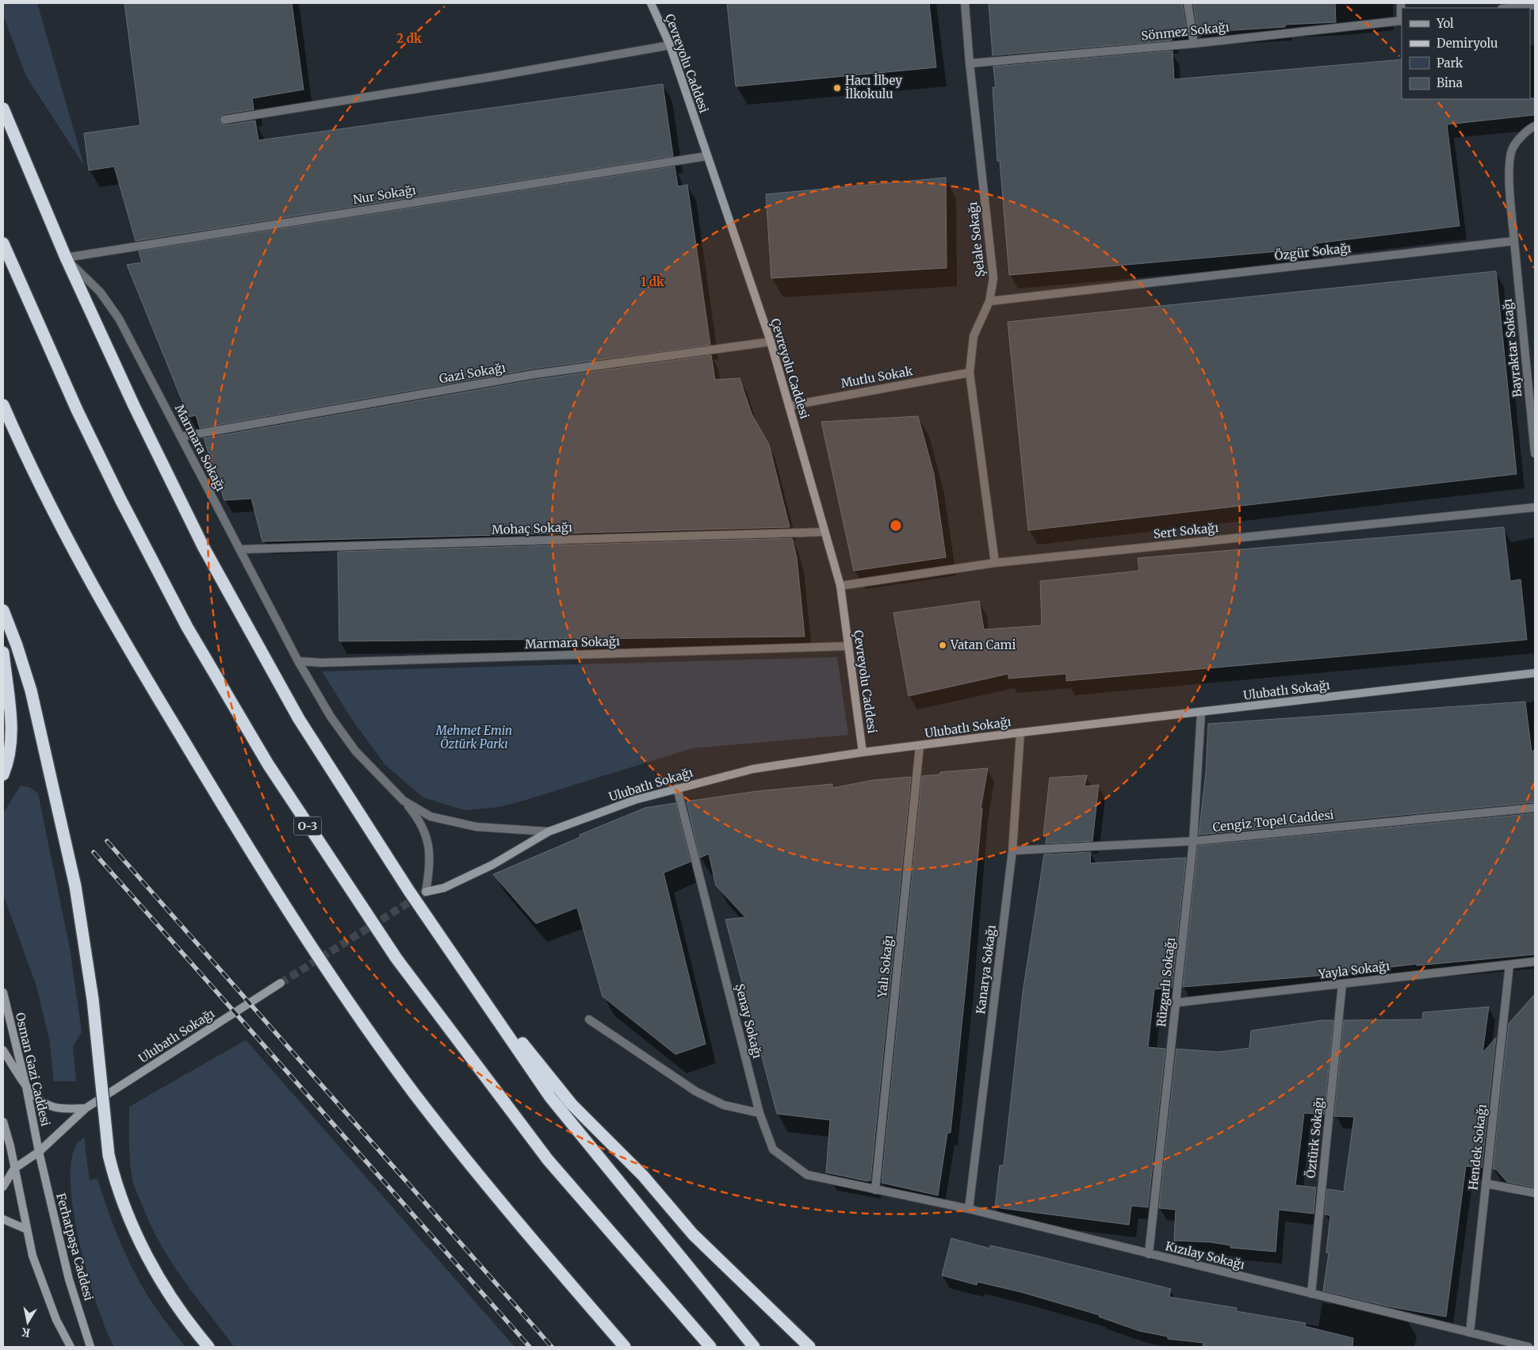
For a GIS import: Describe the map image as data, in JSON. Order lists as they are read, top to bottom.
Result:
{
  "streets": {
    "highway": ["O-3"],
    "main road": [
      "Çevreyolu Caddesi",
      "Ulubatlı Sokağı",
      "Osman Gazi Caddesi",
      "Ferhatpaşa Caddesi"
    ],
    "street": [
      "Sönmez Sokağı",
      "Nur Sokağı",
      "Şelale Sokağı",
      "Özgür Sokağı",
      "Bayraktar Sokağı",
      "Gazi Sokağı",
      "Mutlu Sokak",
      "Marmara Sokağı",
      "Mohaç Sokağı",
      "Sert Sokağı",
      "Cengiz Topel Caddesi",
      "Yalı Sokağı",
      "Kanarya Sokağı",
      "Yayla Sokağı",
      "Rüzgarlı Sokağı",
      "Şenay Sokağı",
      "Öztürk Sokağı",
      "Hendek Sokağı",
      "Kızılay Sokağı"
    ]
  },
  "crossings": [
    ["Sönmez Sokağı", "Şelale Sokağı"],
    ["Çevreyolu Caddesi", "Nur Sokağı"],
    ["Çevreyolu Caddesi", "Gazi Sokağı"],
    ["Çevreyolu Caddesi", "Mutlu Sokak"],
    ["Çevreyolu Caddesi", "Marmara Sokağı"],
    ["Çevreyolu Caddesi", "Mohaç Sokağı"],
    ["Çevreyolu Caddesi", "Sert Sokağı"],
    ["Çevreyolu Caddesi", "Ulubatlı Sokağı"],
    ["Nur Sokağı", "Marmara Sokağı"],
    ["Şelale Sokağı", "Özgür Sokağı"],
    ["Şelale Sokağı", "Mutlu Sokak"],
    ["Şelale Sokağı", "Sert Sokağı"],
    ["Özgür Sokağı", "Bayraktar Sokağı"],
    ["Gazi Sokağı", "Marmara Sokağı"],
    ["Marmara Sokağı", "Mohaç Sokağı"],
    ["Marmara Sokağı", "Ulubatlı Sokağı"],
    ["Ulubatlı Sokağı", "Yalı Sokağı"],
    ["Ulubatlı Sokağı", "Kanarya Sokağı"],
    ["Ulubatlı Sokağı", "Rüzgarlı Sokağı"],
    ["Ulubatlı Sokağı", "Şenay Sokağı"],
    ["Ulubatlı Sokağı", "Osman Gazi Caddesi"],
    ["Ulubatlı Sokağı", "Ferhatpaşa Caddesi"],
    ["Cengiz Topel Caddesi", "Kanarya Sokağı"],
    ["Cengiz Topel Caddesi", "Rüzgarlı Sokağı"],
    ["Yalı Sokağı", "Şenay Sokağı"],
    ["Yalı Sokağı", "Kızılay Sokağı"],
    ["Kanarya Sokağı", "Kızılay Sokağı"],
    ["Yayla Sokağı", "Rüzgarlı Sokağı"],
    ["Yayla Sokağı", "Öztürk Sokağı"],
    ["Yayla Sokağı", "Hendek Sokağı"],
    ["Rüzgarlı Sokağı", "Kızılay Sokağı"],
    ["Şenay Sokağı", "Kızılay Sokağı"],
    ["Osman Gazi Caddesi", "Ferhatpaşa Caddesi"],
    ["Öztürk Sokağı", "Kızılay Sokağı"],
    ["Hendek Sokağı", "Kızılay Sokağı"]
  ],
  "parks": ["Mehmet Emin Öztürk Parkı"],
  "places": ["Hacı İlbey İlkokulu", "Vatan Cami"],
  "legend": [
    "Yol",
    "Demiryolu",
    "Park",
    "Bina"
  ],
  "north": "bottom",
  "rings": ["2 dk", "1 dk"]
}
